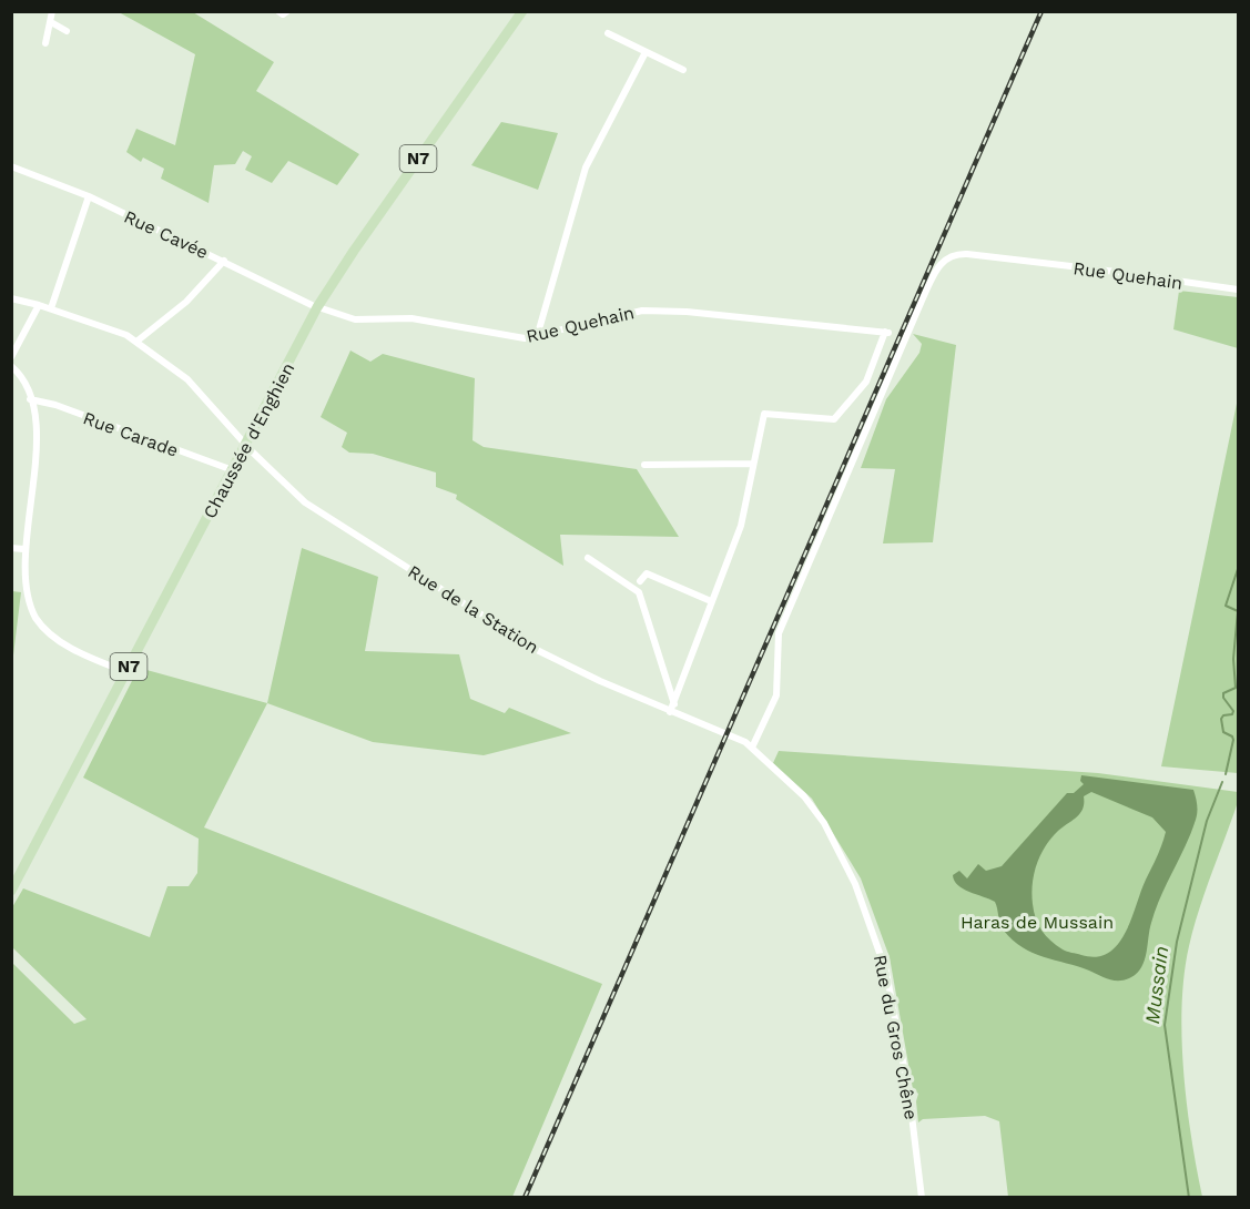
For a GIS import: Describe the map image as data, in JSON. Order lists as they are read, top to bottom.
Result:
{
  "streets": {
    "main road": ["N7", "Chaussée d'Enghien"],
    "street": [
      "Rue Cavée",
      "Rue Quehain",
      "Rue Carade",
      "Rue de la Station",
      "Rue du Gros Chêne"
    ]
  },
  "crossings": [
    ["Rue Cavée", "Rue Quehain"],
    ["Rue Cavée", "Chaussée d'Enghien"],
    ["Rue Quehain", "Chaussée d'Enghien"],
    ["Rue Quehain", "Rue du Gros Chêne"],
    ["Rue Carade", "Chaussée d'Enghien"],
    ["Chaussée d'Enghien", "Rue de la Station"],
    ["Rue de la Station", "Rue du Gros Chêne"]
  ],
  "water": ["Mussain"],
  "parks": ["Haras de Mussain"]
}
